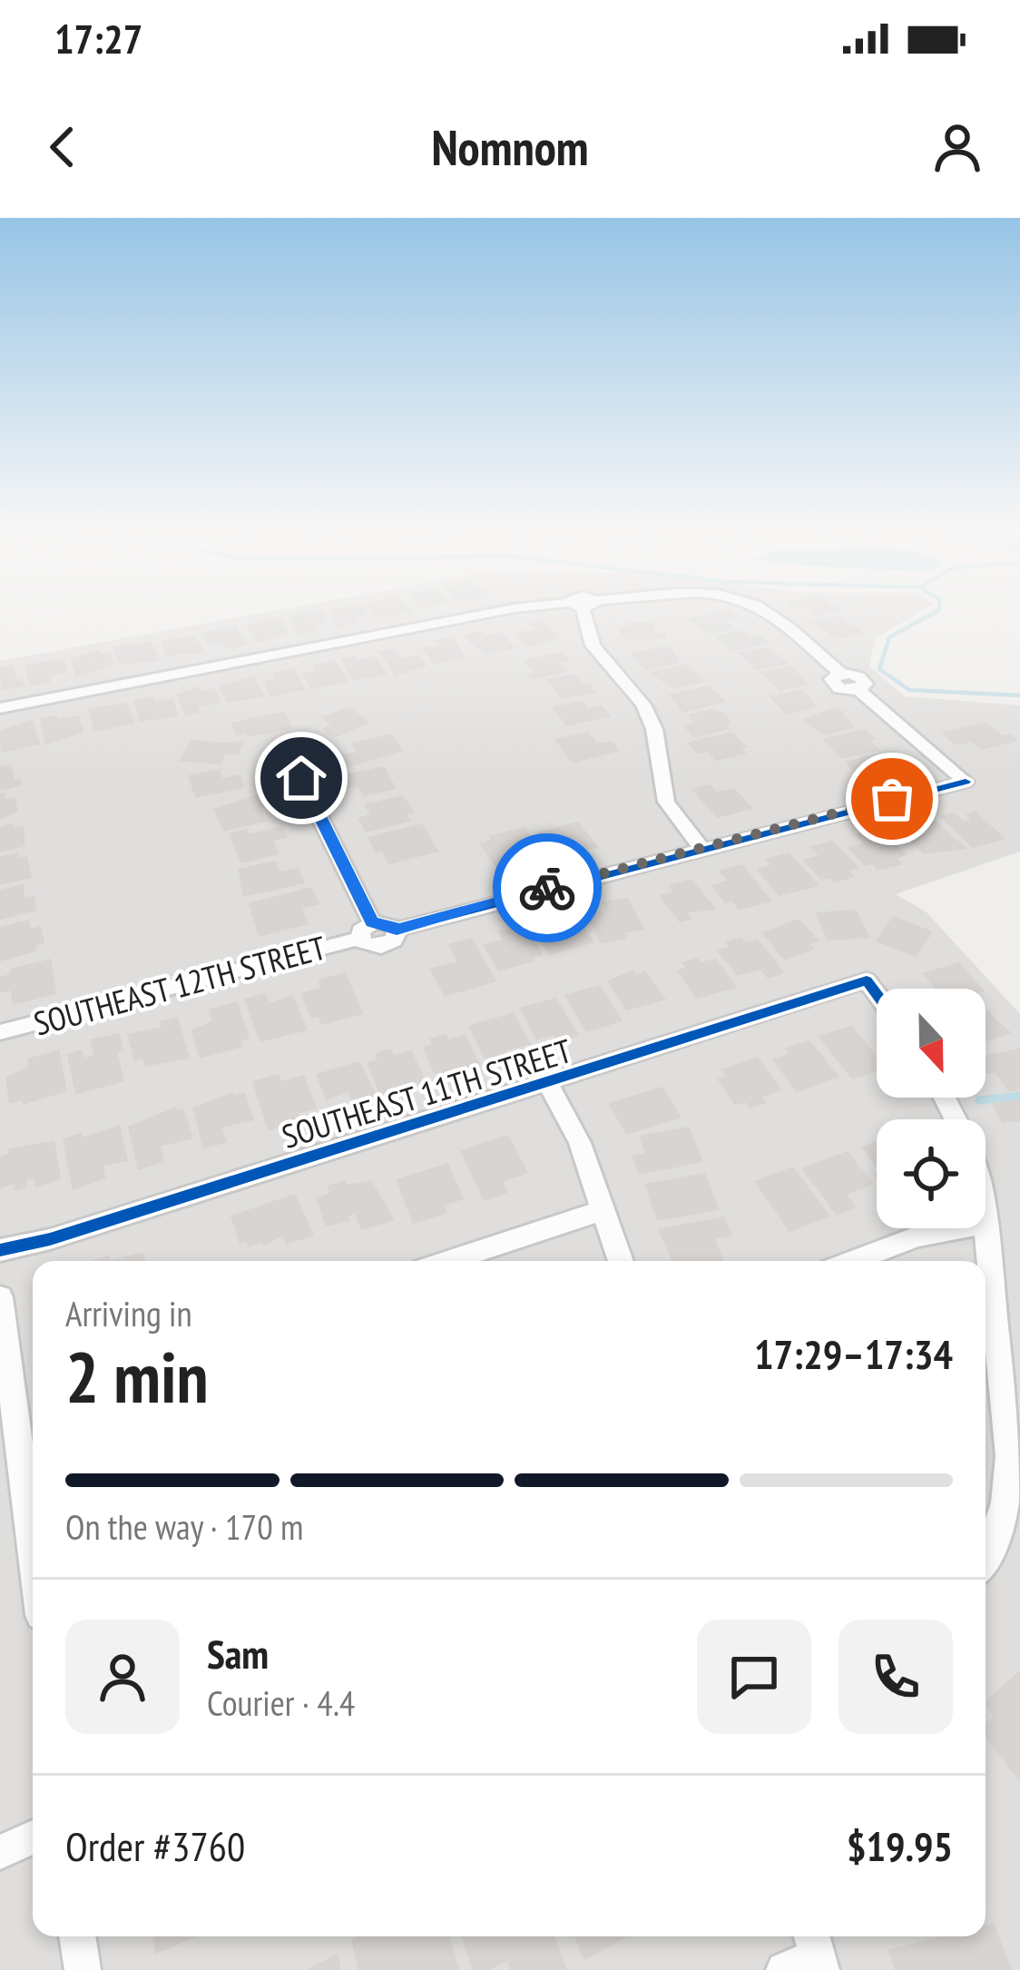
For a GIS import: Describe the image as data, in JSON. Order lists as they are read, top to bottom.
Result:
{
  "streets": {
    "street": ["SOUTHEAST 12TH STREET", "SOUTHEAST 11TH STREET"]
  },
  "north": "bottom",
  "page": {
    "status": "17:27",
    "header": "Nomnom",
    "heading": ["2 min", "Arriving in", "17:29–17:34"],
    "panel": [
      "Sam",
      "Courier · 4.4",
      "Order #3760",
      "$19.95"
    ],
    "bar": "On the way · 170 m"
  }
}
